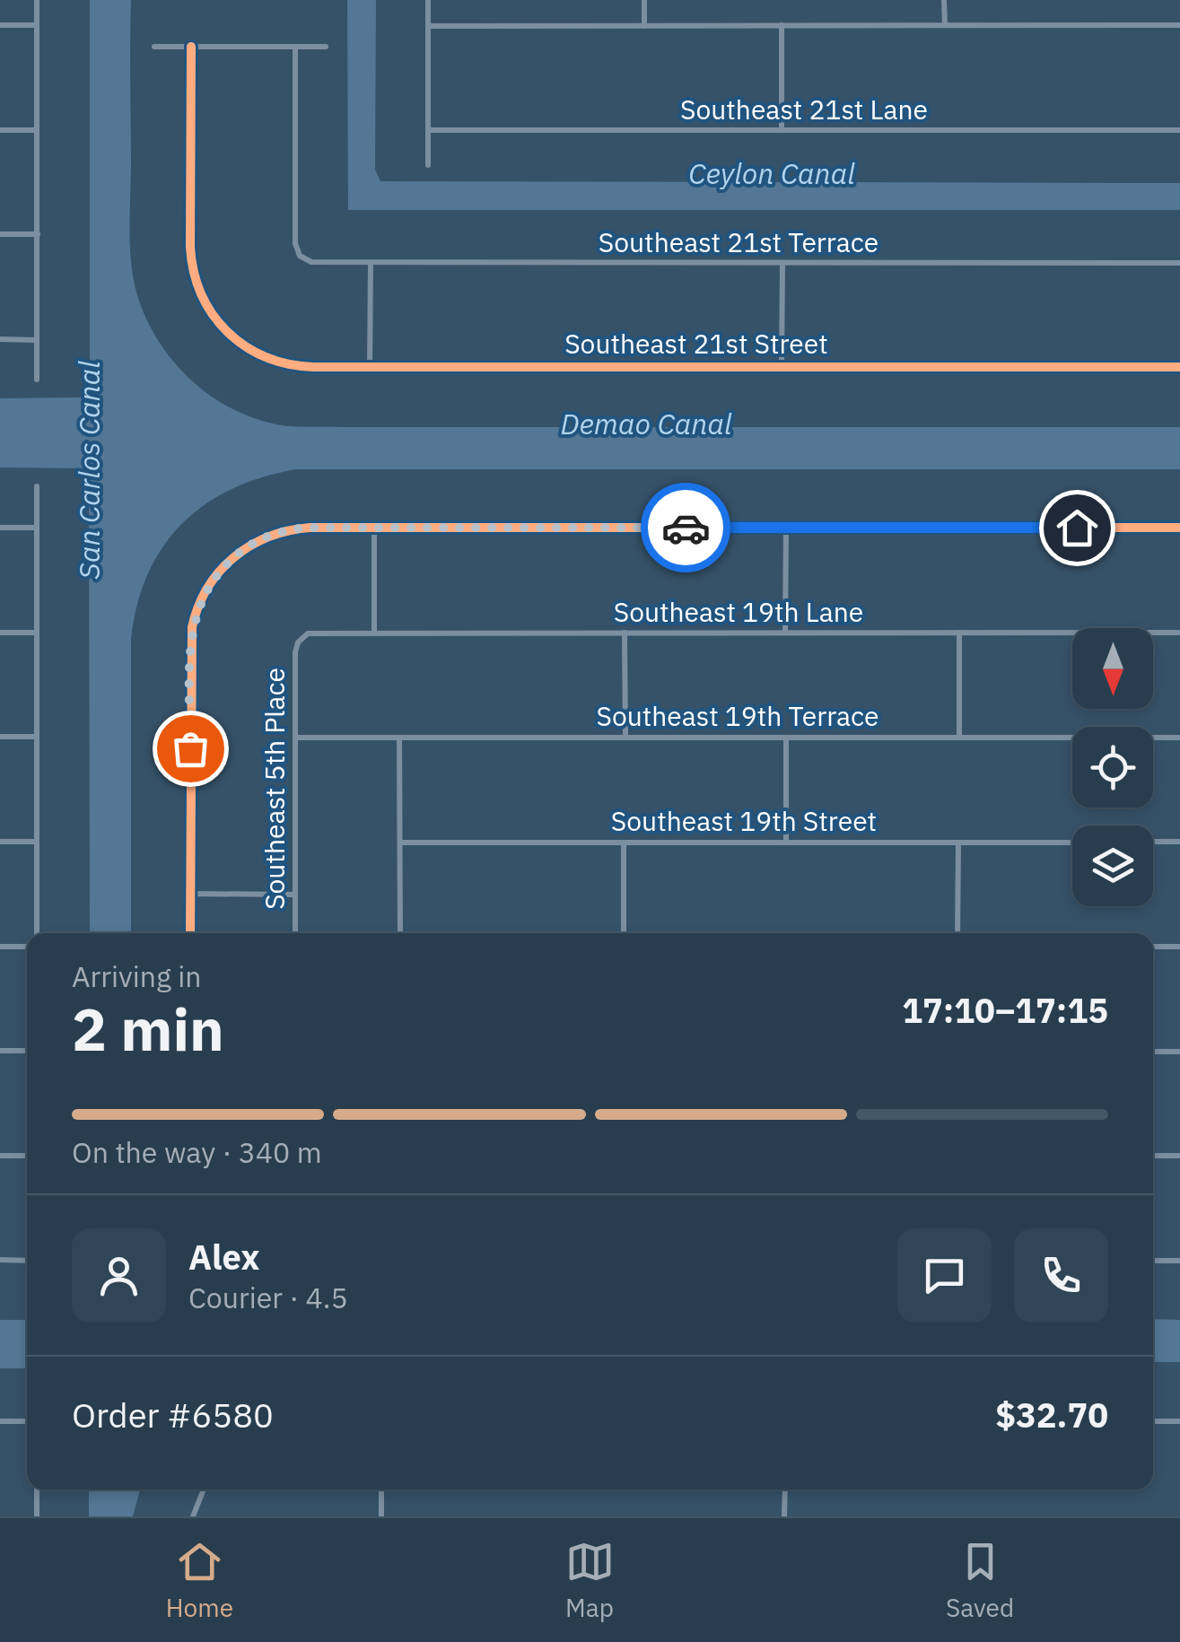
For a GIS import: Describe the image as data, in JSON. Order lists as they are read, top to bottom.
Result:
{
  "streets": {
    "street": [
      "Southeast 21st Lane",
      "Southeast 21st Terrace",
      "Southeast 21st Street",
      "Southeast 19th Lane",
      "Southeast 19th Terrace",
      "Southeast 5th Place",
      "Southeast 19th Street"
    ]
  },
  "crossings": [
    ["Southeast 19th Lane", "Southeast 5th Place"],
    ["Southeast 19th Terrace", "Southeast 5th Place"]
  ],
  "water": ["Ceylon Canal", "Demao Canal", "San Carlos Canal"],
  "north": "bottom",
  "page": {
    "heading": ["2 min", "Arriving in", "17:10–17:15"],
    "panel": [
      "Alex",
      "Courier · 4.5",
      "Order #6580",
      "$32.70"
    ],
    "bar": "On the way · 340 m",
    "tabs": ["Home", "Map", "Saved"]
  }
}
